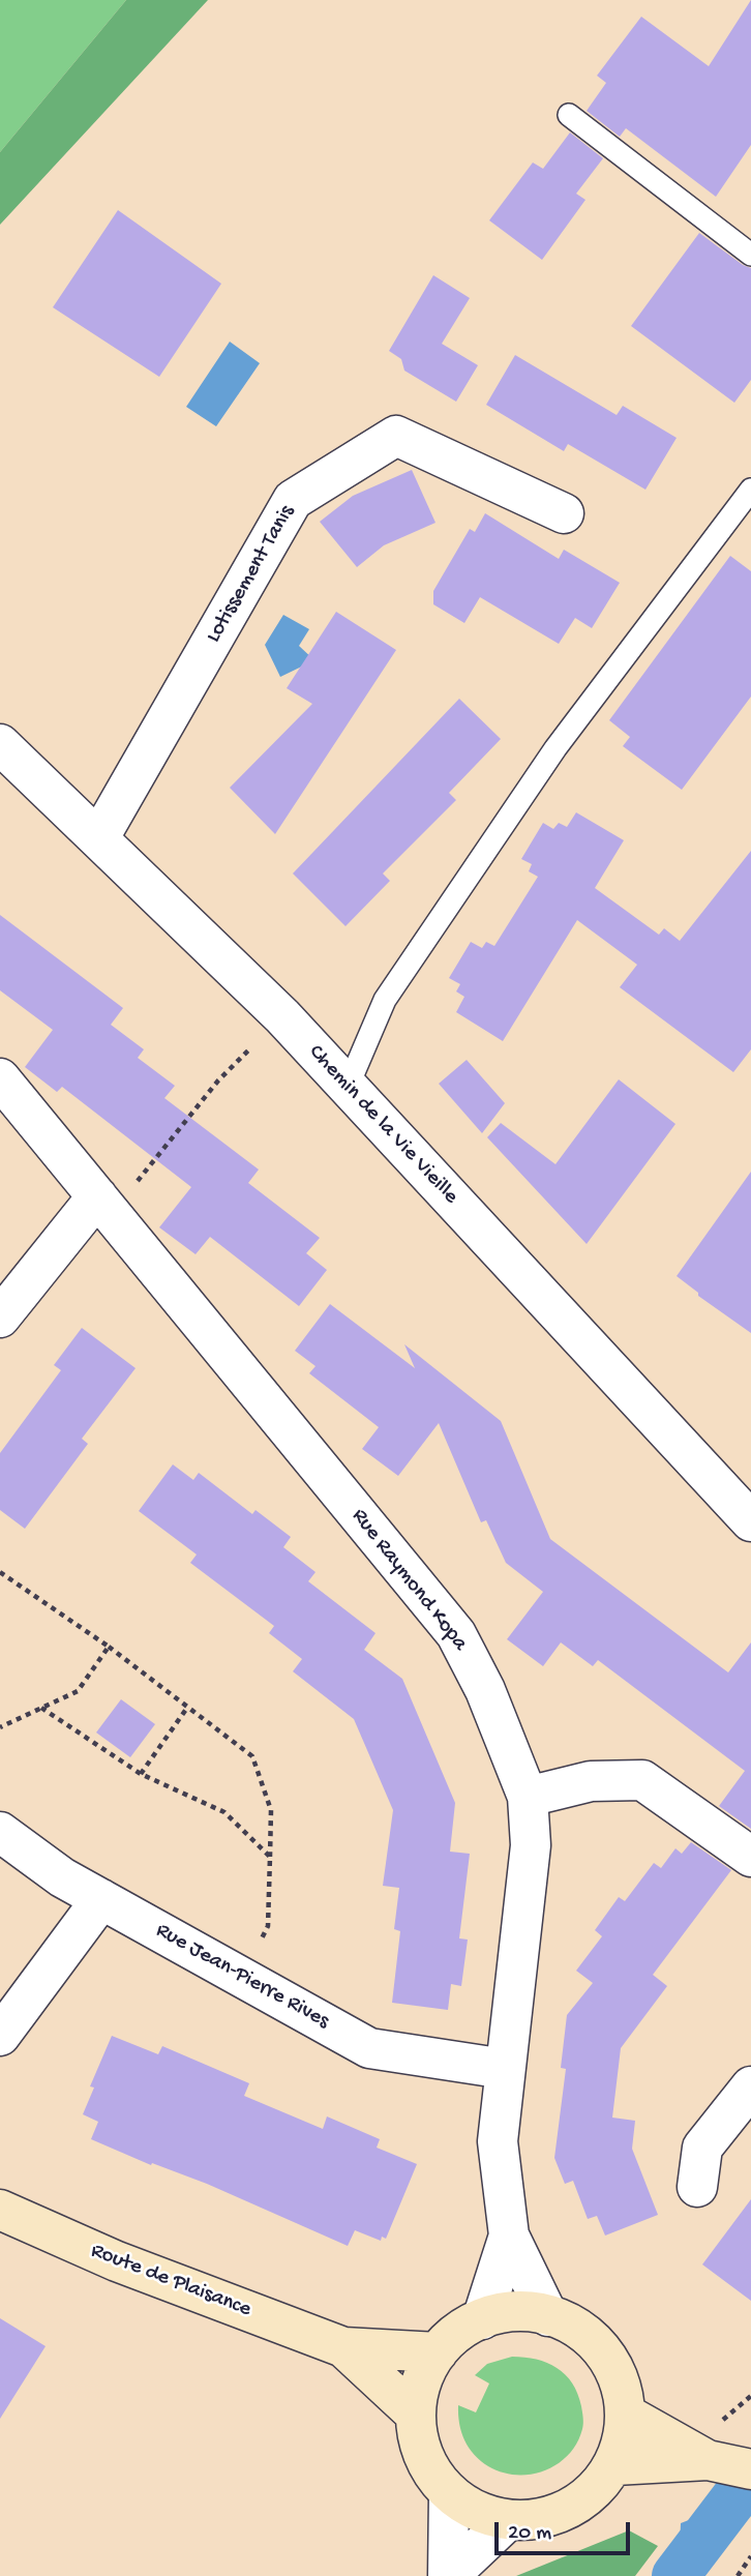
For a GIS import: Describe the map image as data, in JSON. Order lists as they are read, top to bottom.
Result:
{
  "streets": {
    "main road": ["Route de Plaisance"],
    "street": [
      "Lotissement Tanis",
      "Chemin de la Vie Vieille",
      "Rue Raymond Kopa",
      "Rue Jean-Pierre Rives"
    ]
  },
  "crossings": [
    ["Lotissement Tanis", "Chemin de la Vie Vieille"],
    ["Rue Raymond Kopa", "Rue Jean-Pierre Rives"],
    ["Rue Raymond Kopa", "Route de Plaisance"]
  ],
  "scale_bar": "20 m"
}
